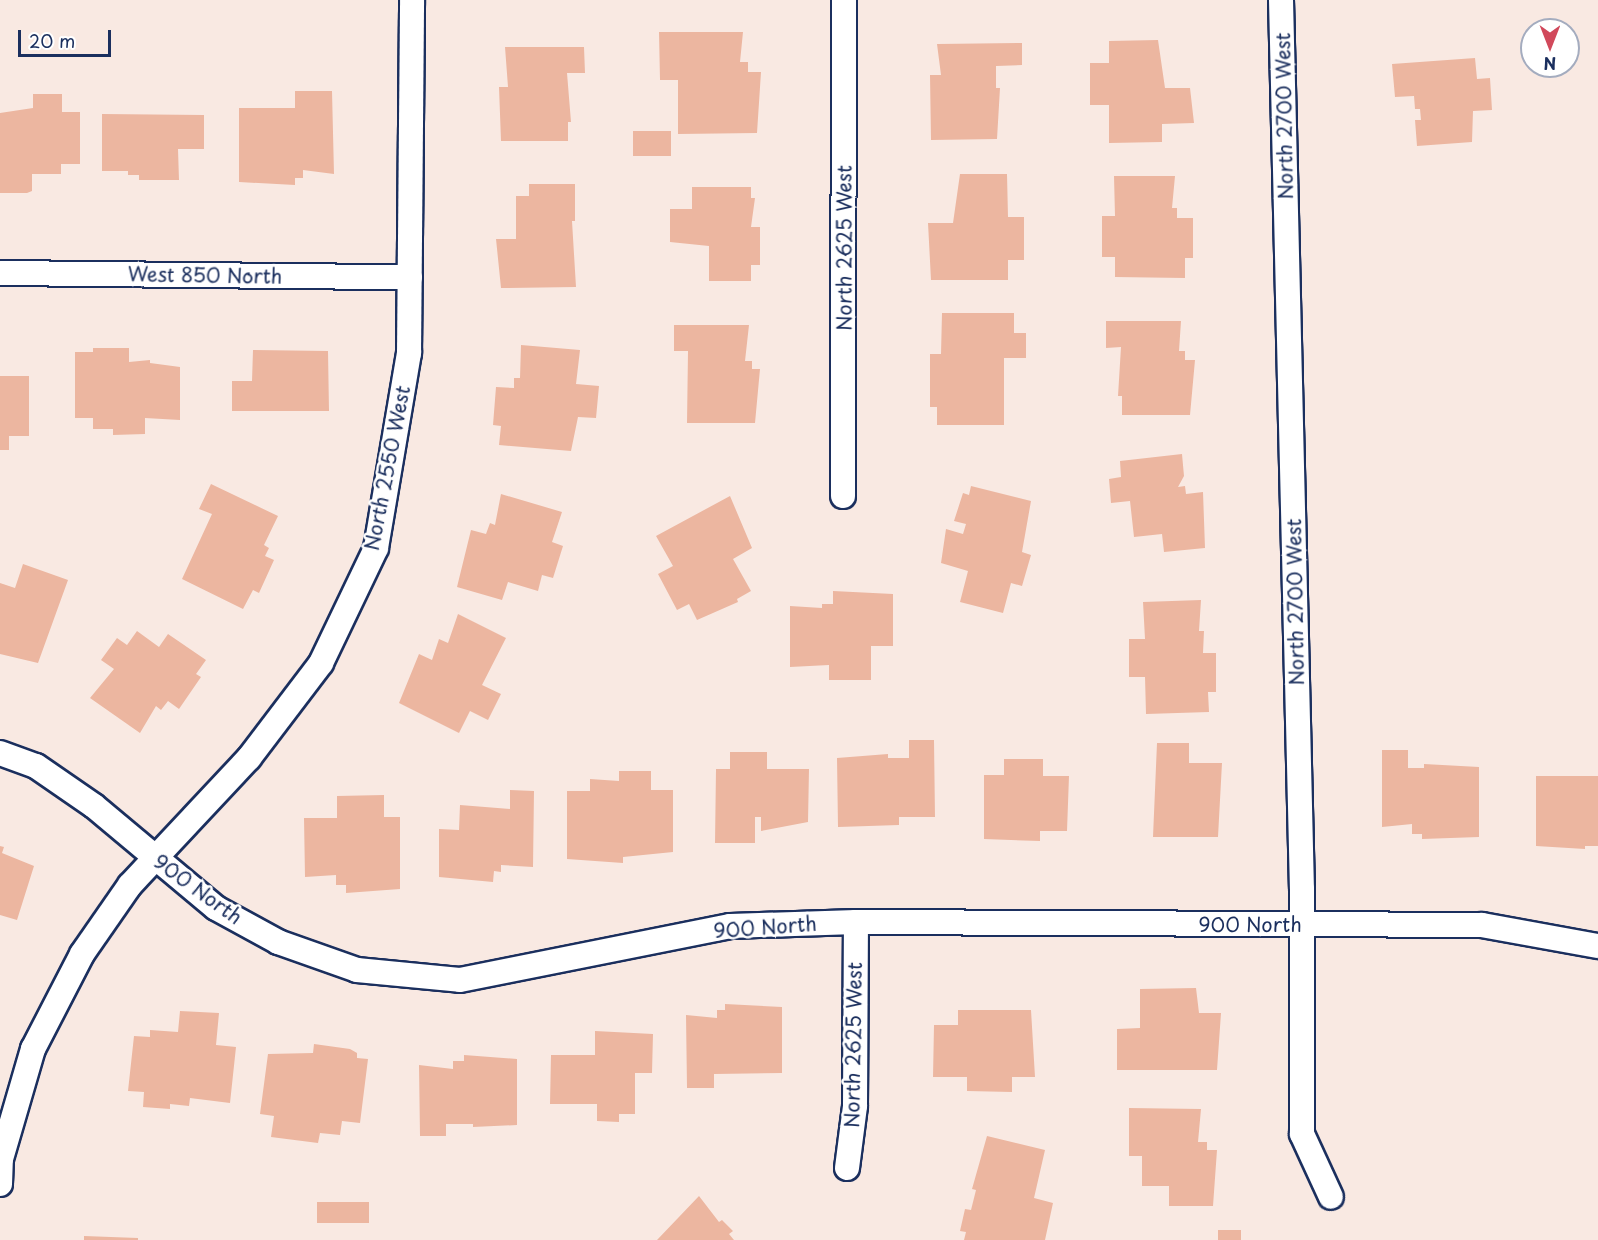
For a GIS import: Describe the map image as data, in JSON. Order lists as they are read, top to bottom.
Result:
{
  "streets": {
    "street": [
      "North 2700 West",
      "North 2625 West",
      "West 850 North",
      "North 2550 West",
      "900 North"
    ]
  },
  "crossings": [
    ["North 2700 West", "900 North"],
    ["North 2625 West", "900 North"],
    ["West 850 North", "North 2550 West"],
    ["North 2550 West", "900 North"]
  ],
  "scale_bar": "20 m",
  "north": "bottom"
}
